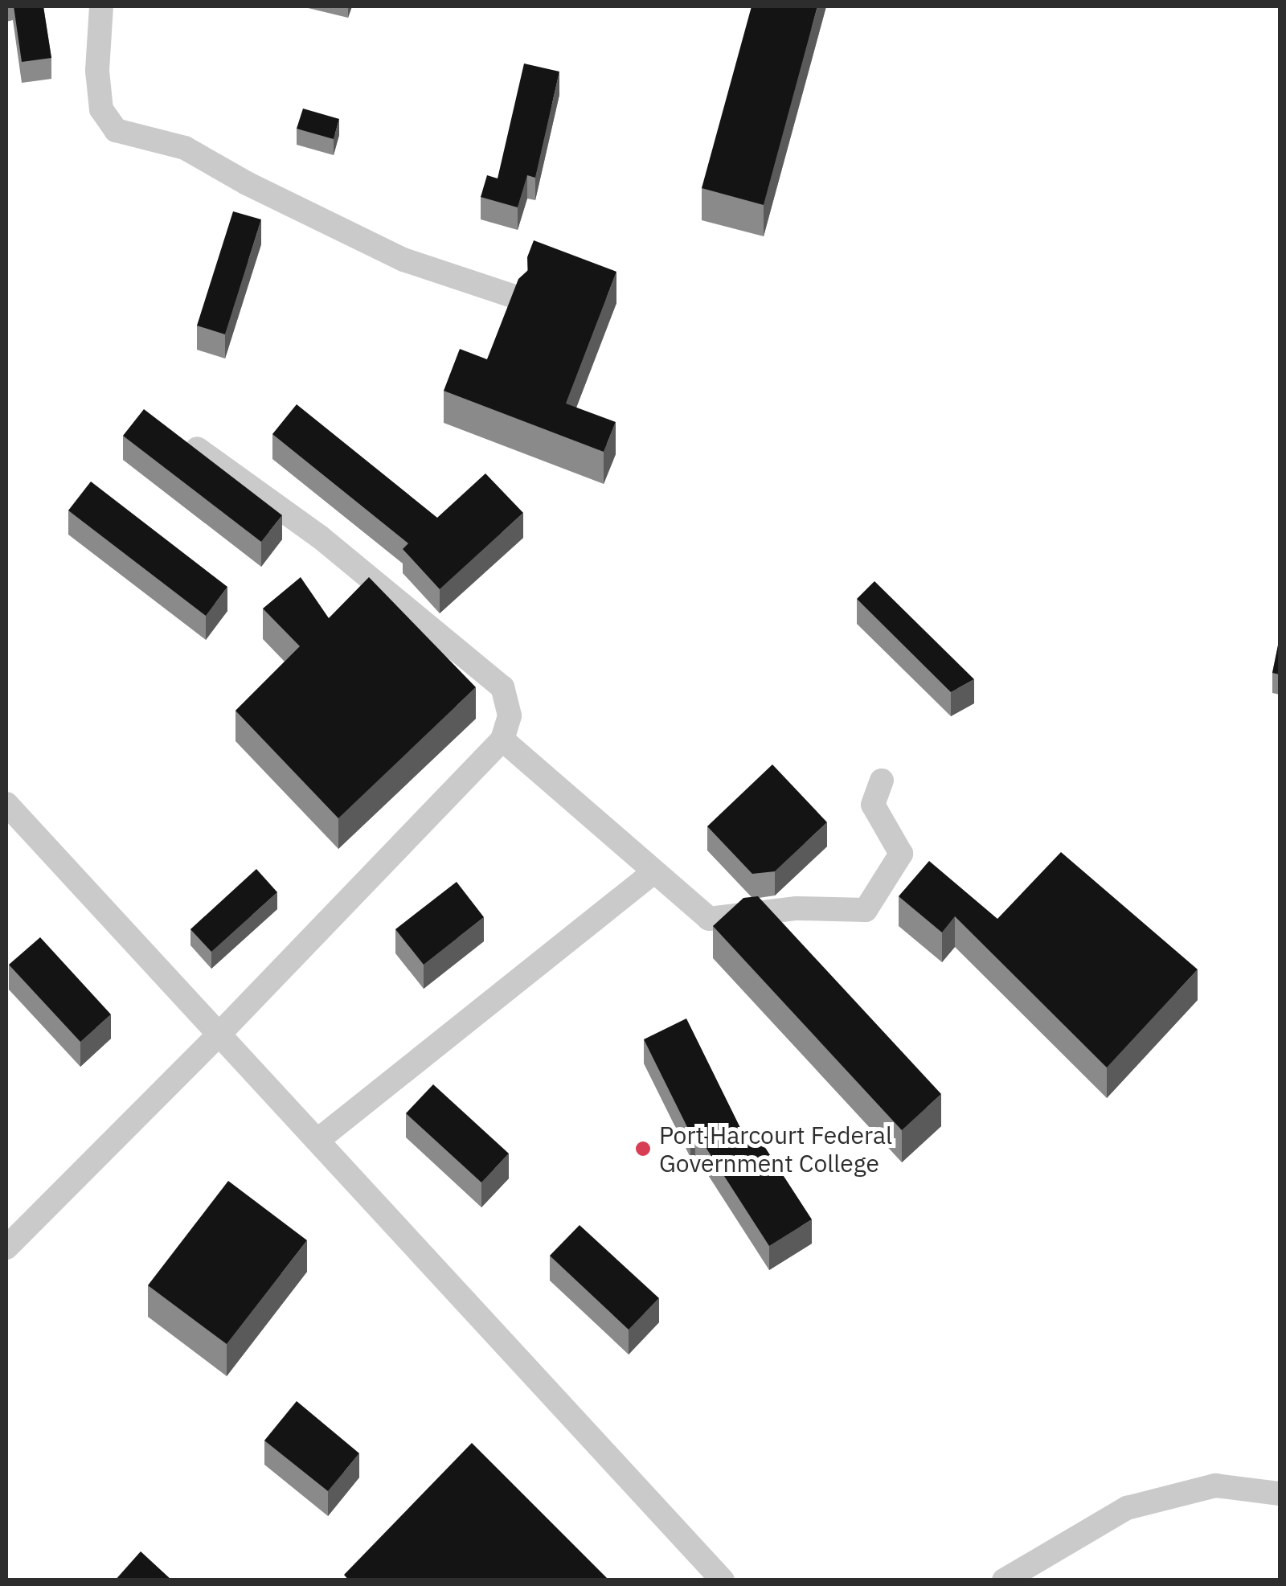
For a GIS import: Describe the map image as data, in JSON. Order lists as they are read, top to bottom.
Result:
{
  "places": ["Port Harcourt Federal Government College"]
}
